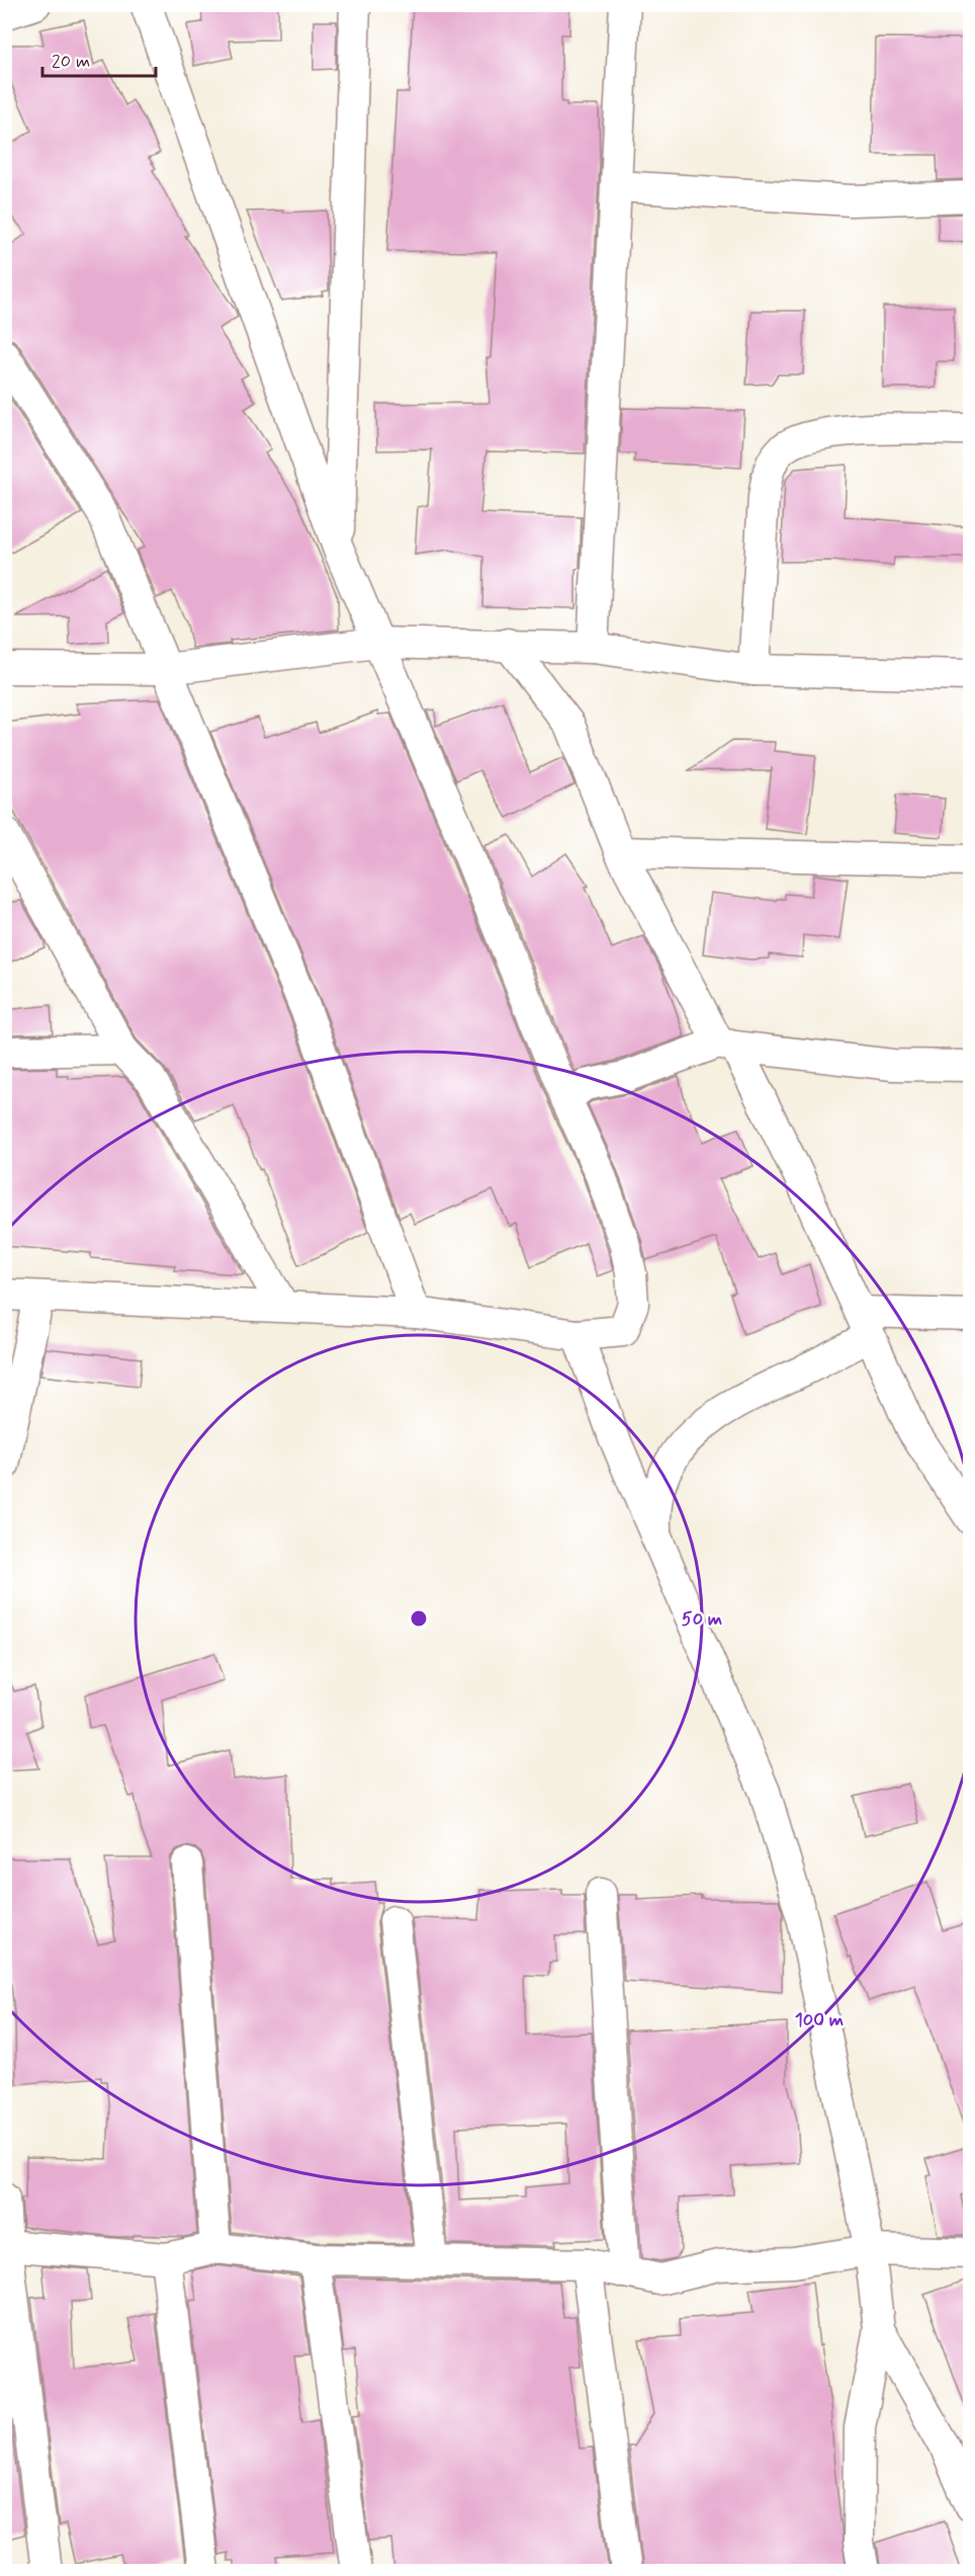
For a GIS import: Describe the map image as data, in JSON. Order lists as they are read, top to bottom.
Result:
{
  "scale_bar": "20 m",
  "rings": ["50 m", "100 m"]
}
